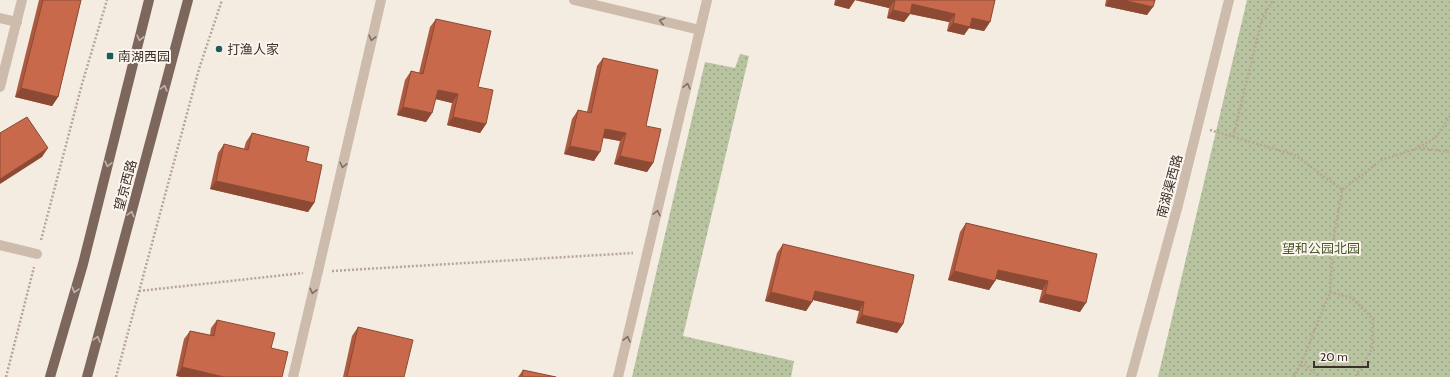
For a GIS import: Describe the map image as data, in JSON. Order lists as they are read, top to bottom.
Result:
{
  "streets": {
    "main road": ["望京西路"],
    "street": ["南湖渠西路"]
  },
  "parks": ["望和公园北园"],
  "places": {
    "other": ["打渔人家"],
    "transit": ["南湖西园"]
  },
  "scale_bar": "20 m"
}
